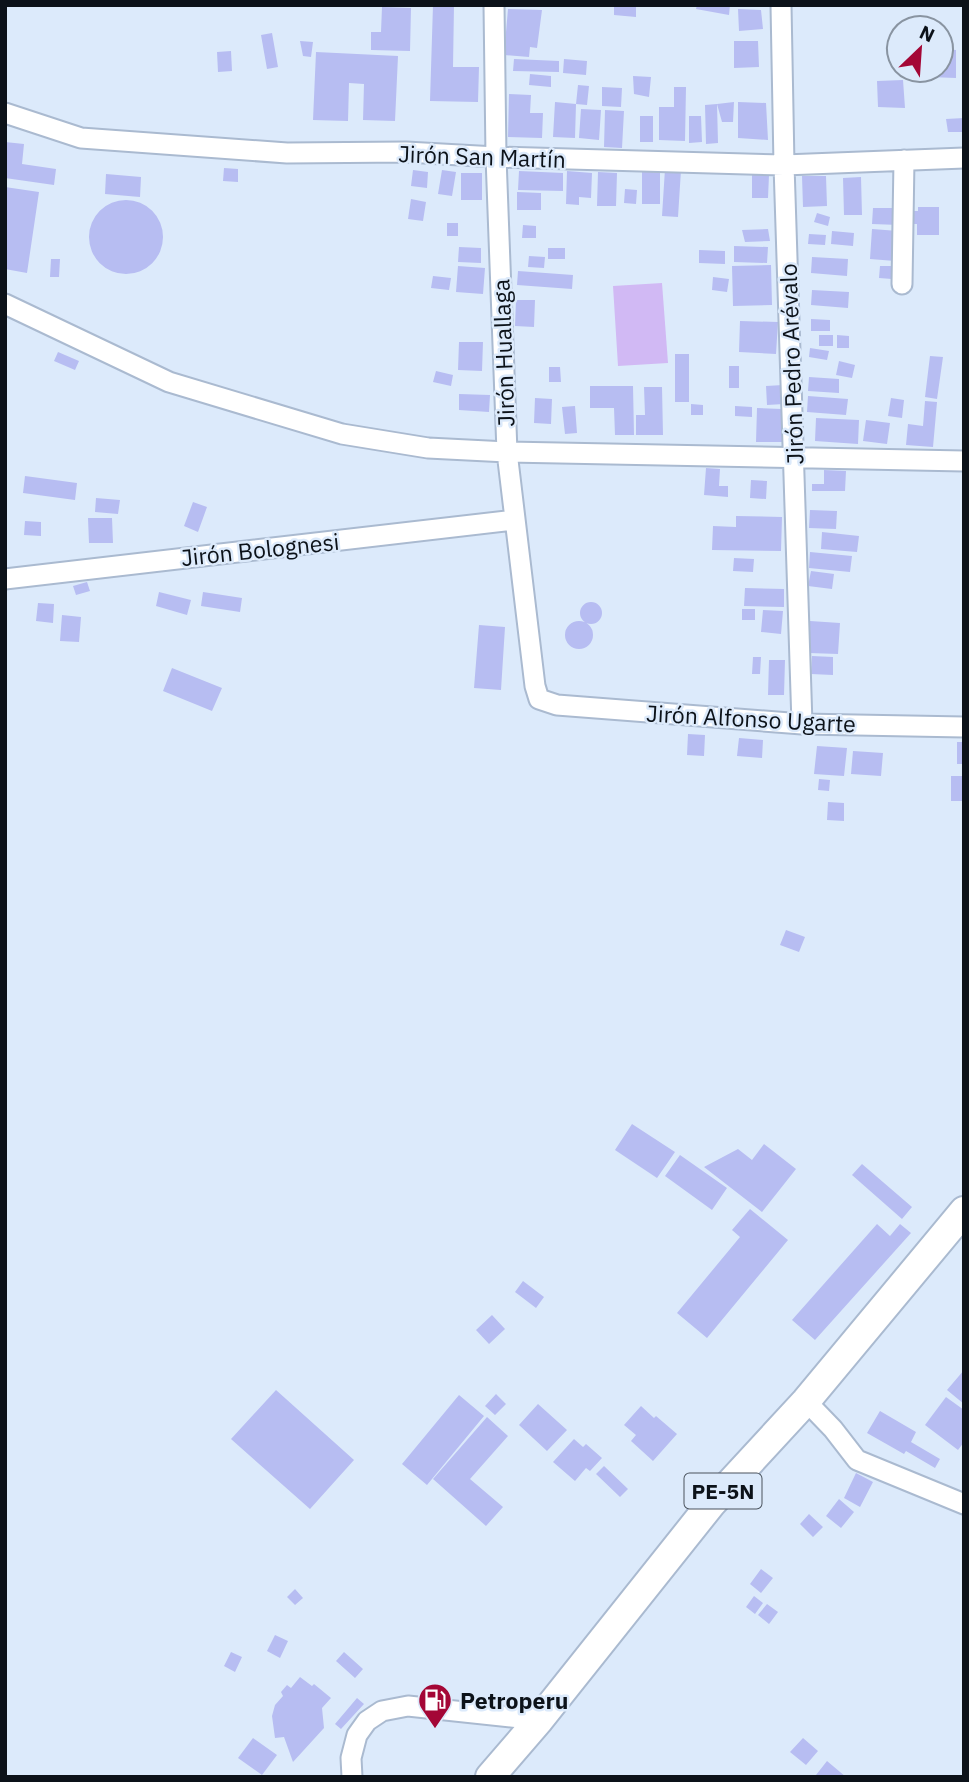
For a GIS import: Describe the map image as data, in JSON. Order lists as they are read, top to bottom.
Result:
{
  "streets": {
    "highway": ["PE-5N"],
    "street": [
      "Jirón San Martín",
      "Jirón Huallaga",
      "Jirón Pedro Arévalo",
      "Jirón Bolognesi",
      "Jirón Alfonso Ugarte"
    ]
  },
  "crossings": [
    ["Jirón San Martín", "Jirón Huallaga"],
    ["Jirón San Martín", "Jirón Pedro Arévalo"],
    ["Jirón Huallaga", "Jirón Bolognesi"],
    ["Jirón Huallaga", "Jirón Alfonso Ugarte"],
    ["Jirón Pedro Arévalo", "Jirón Alfonso Ugarte"]
  ],
  "places": {
    "fuel station": ["Petroperu"]
  },
  "north": "top right"
}
